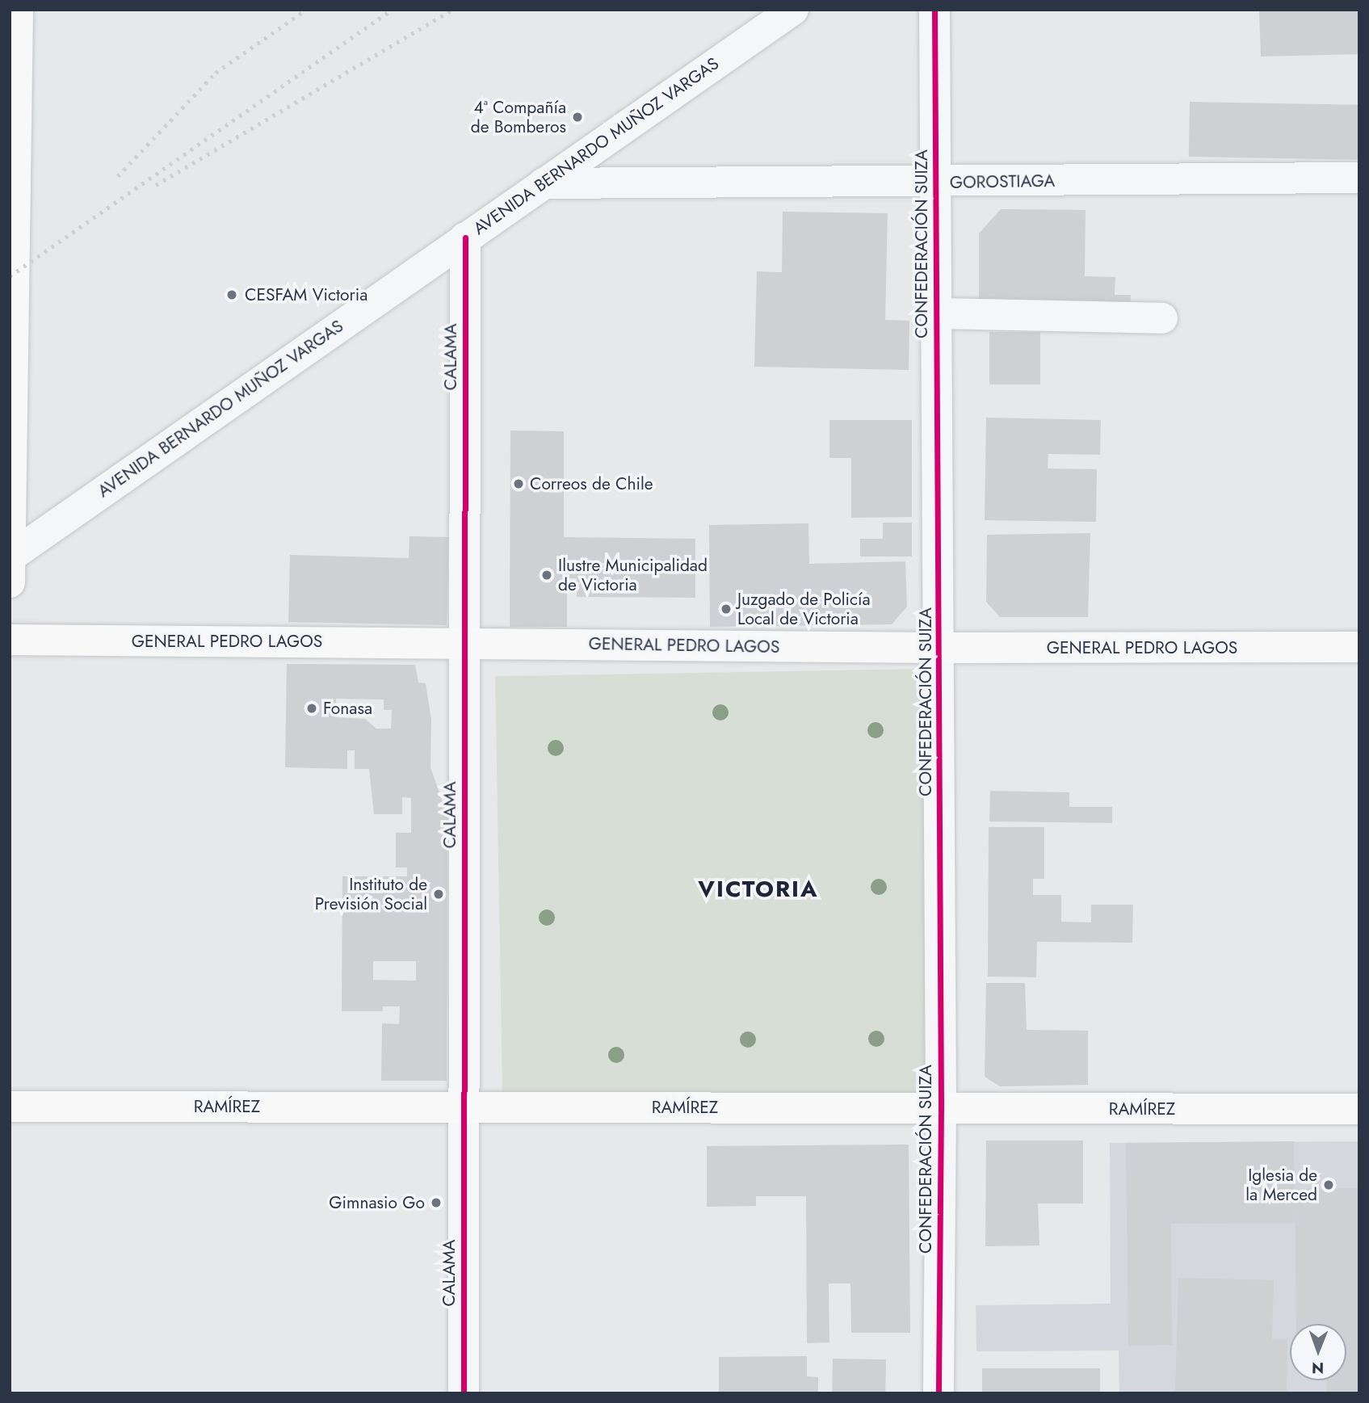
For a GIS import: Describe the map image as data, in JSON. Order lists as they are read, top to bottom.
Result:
{
  "streets": {
    "main road": ["GENERAL PEDRO LAGOS", "RAMÍREZ"],
    "street": [
      "AVENIDA BERNARDO MUÑOZ VARGAS",
      "GOROSTIAGA",
      "CONFEDERACIÓN SUIZA",
      "CALAMA"
    ]
  },
  "crossings": [
    ["AVENIDA BERNARDO MUÑOZ VARGAS", "GOROSTIAGA"],
    ["AVENIDA BERNARDO MUÑOZ VARGAS", "CALAMA"],
    ["GOROSTIAGA", "CONFEDERACIÓN SUIZA"],
    ["CONFEDERACIÓN SUIZA", "GENERAL PEDRO LAGOS"],
    ["CONFEDERACIÓN SUIZA", "RAMÍREZ"],
    ["CALAMA", "GENERAL PEDRO LAGOS"],
    ["CALAMA", "RAMÍREZ"]
  ],
  "districts": ["VICTORIA"],
  "places": [
    "4ª Compañía de Bomberos",
    "CESFAM Victoria",
    "Correos de Chile",
    "Ilustre Municipalidad de Victoria",
    "Juzgado de Policía Local de Victoria",
    "Fonasa",
    "Instituto de Previsión Social",
    "Iglesia de la Merced",
    "Gimnasio Go"
  ],
  "north": "bottom"
}
